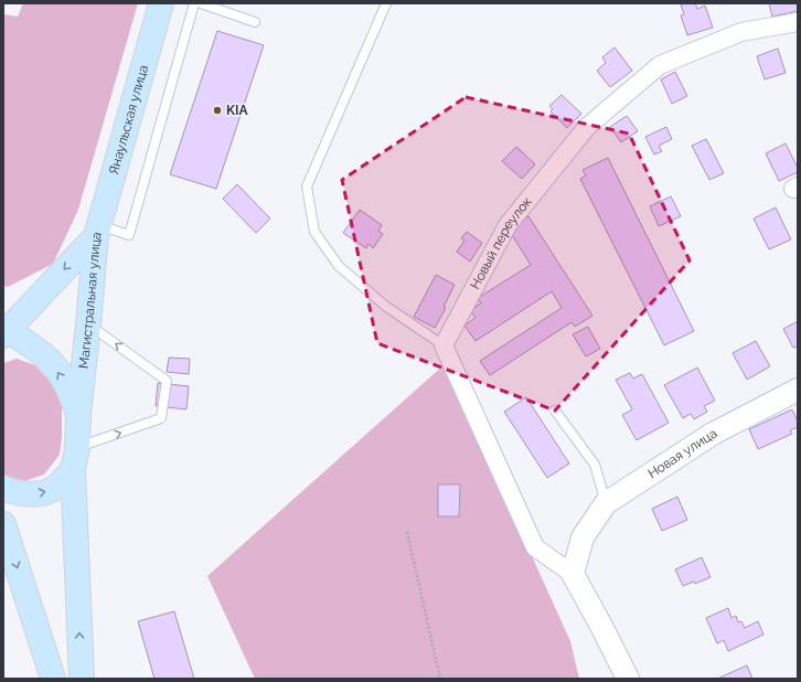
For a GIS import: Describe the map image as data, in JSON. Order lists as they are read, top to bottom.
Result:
{
  "streets": {
    "main road": ["Янаульская улица", "Магистральная улица"],
    "street": ["Новый переулок", "Новая улица"]
  },
  "crossings": [
    ["Янаульская улица", "Магистральная улица"]
  ],
  "places": ["KIA"]
}
